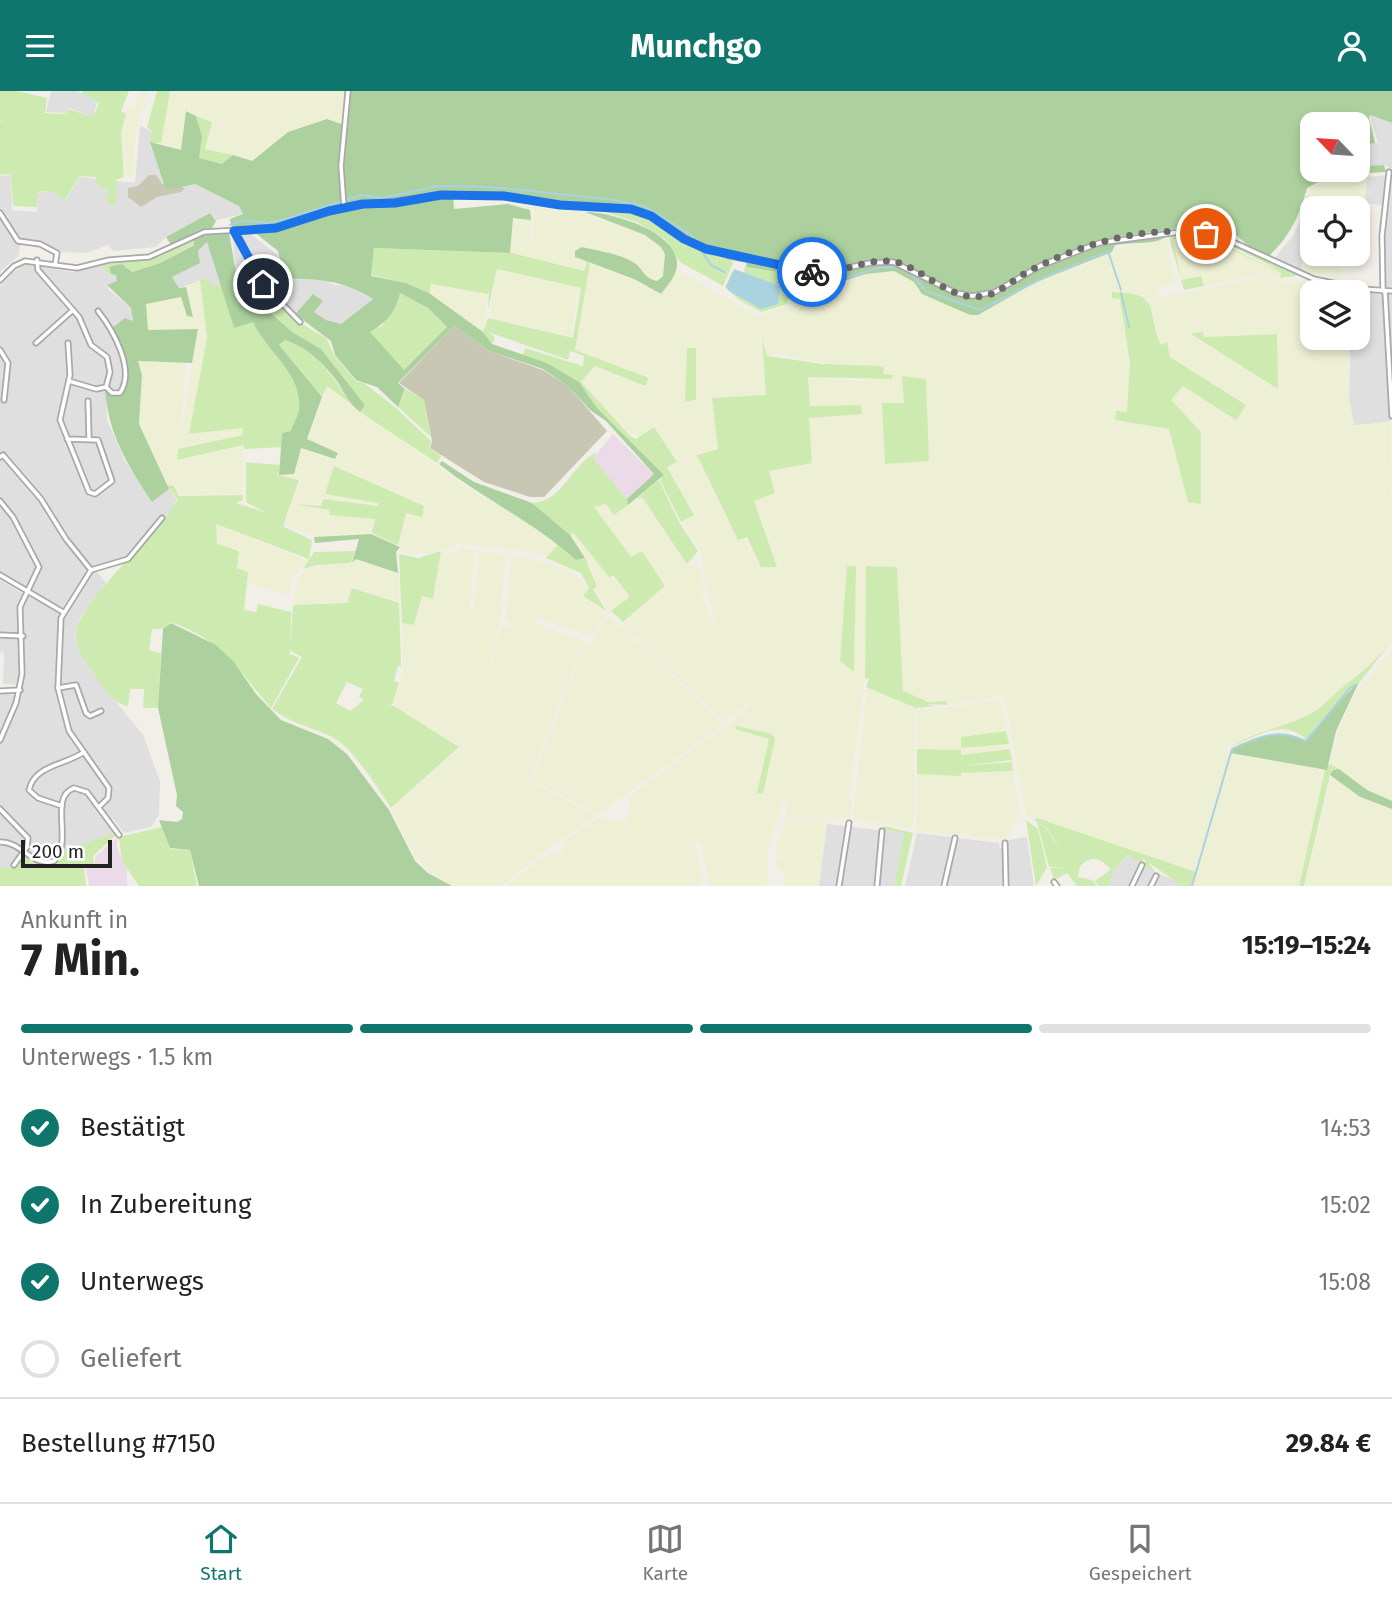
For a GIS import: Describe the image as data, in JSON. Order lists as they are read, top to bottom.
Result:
{
  "scale_bar": "200 m",
  "north": "top left",
  "page": {
    "header": "Munchgo",
    "scale": "200 m",
    "heading": ["7 Min.", "Ankunft in", "15:19–15:24"],
    "panel": ["Bestellung #7150", "29.84 €"],
    "bar": "Unterwegs · 1.5 km",
    "list": [
      ["Bestätigt", "14:53"],
      ["In Zubereitung", "15:02"],
      ["Unterwegs", "15:08"],
      "Geliefert"
    ],
    "tabs": ["Start", "Karte", "Gespeichert"]
  }
}
